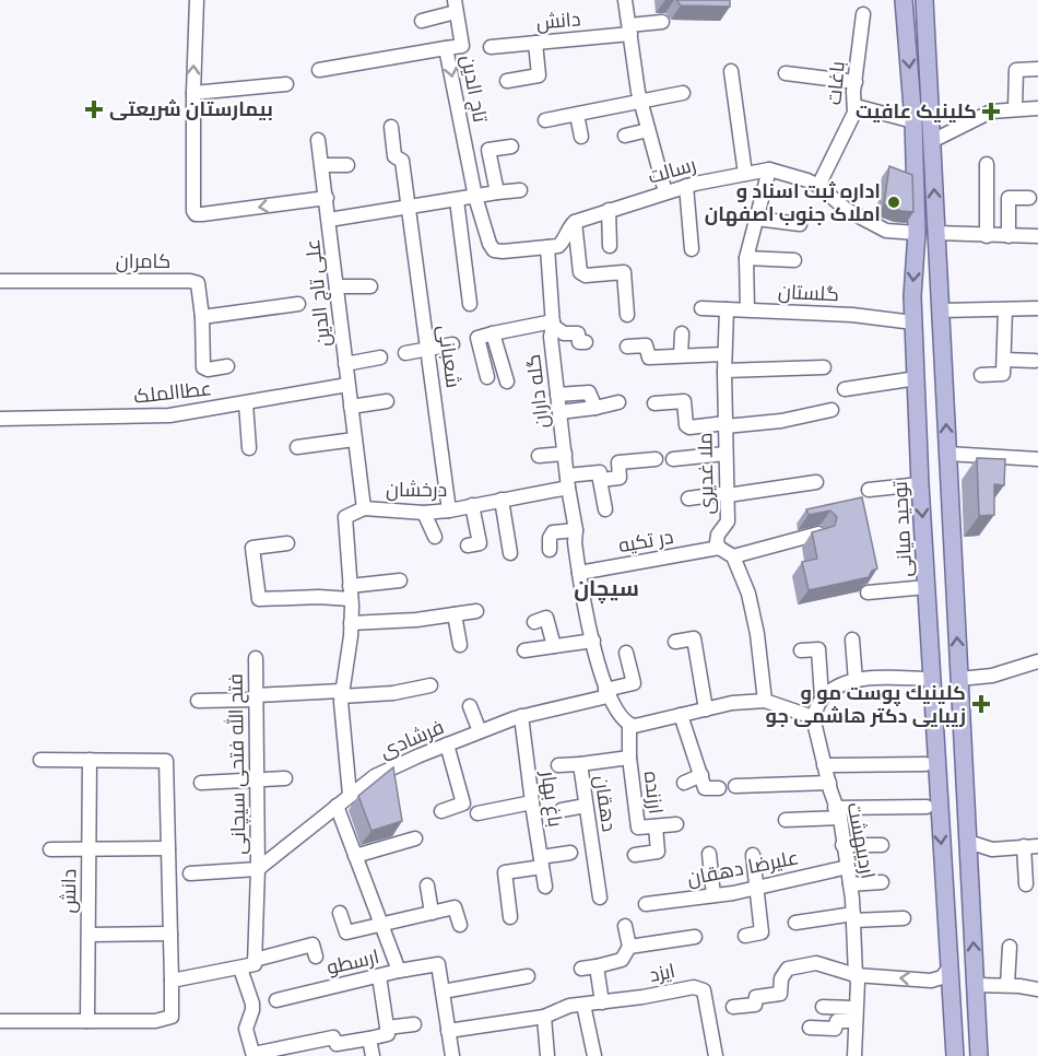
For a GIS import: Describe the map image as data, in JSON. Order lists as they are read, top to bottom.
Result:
{
  "streets": {
    "main road": ["توحید میانی"],
    "street": [
      "دانش",
      "باغات",
      "تاج الدین",
      "رسالت",
      "کامران",
      "علی تاج الدین",
      "گلستان",
      "شعبانی",
      "گله داران",
      "عطاالملک",
      "ملا غدیری",
      "درخشان",
      "در تکیه",
      "فرشادی",
      "فتح الله فتحی سیچانی",
      "ارزنده",
      "باغ بهار",
      "دهقان",
      "اردیبهشت",
      "علیرضا دهقان",
      "ارسطو",
      "ایزد"
    ]
  },
  "crossings": [
    ["باغات", "رسالت"],
    ["تاج الدین", "علی تاج الدین"],
    ["رسالت", "توحید میانی"],
    ["علی تاج الدین", "شعبانی"],
    ["علی تاج الدین", "عطاالملک"],
    ["علی تاج الدین", "درخشان"],
    ["گلستان", "ملا غدیری"],
    ["گلستان", "توحید میانی"],
    ["شعبانی", "درخشان"],
    ["گله داران", "درخشان"],
    ["گله داران", "در تکیه"],
    ["ملا غدیری", "در تکیه"],
    ["درخشان", "فرشادی"],
    ["فرشادی", "فتح الله فتحی سیچانی"],
    ["فرشادی", "باغ بهار"],
    ["ارزنده", "دهقان"],
    ["اردیبهشت", "علیرضا دهقان"]
  ],
  "one_way": ["تاج الدین"],
  "districts": ["سیچان"],
  "places": {
    "health": ["بیمارستان شریعتی", "کلینیک عافیت", "كلينيك پوست مو و زيبايى دکتر هاشمی جو"],
    "other": ["اداره ثبت اسناد و املاک جنوب اصفهان"]
  }
}
